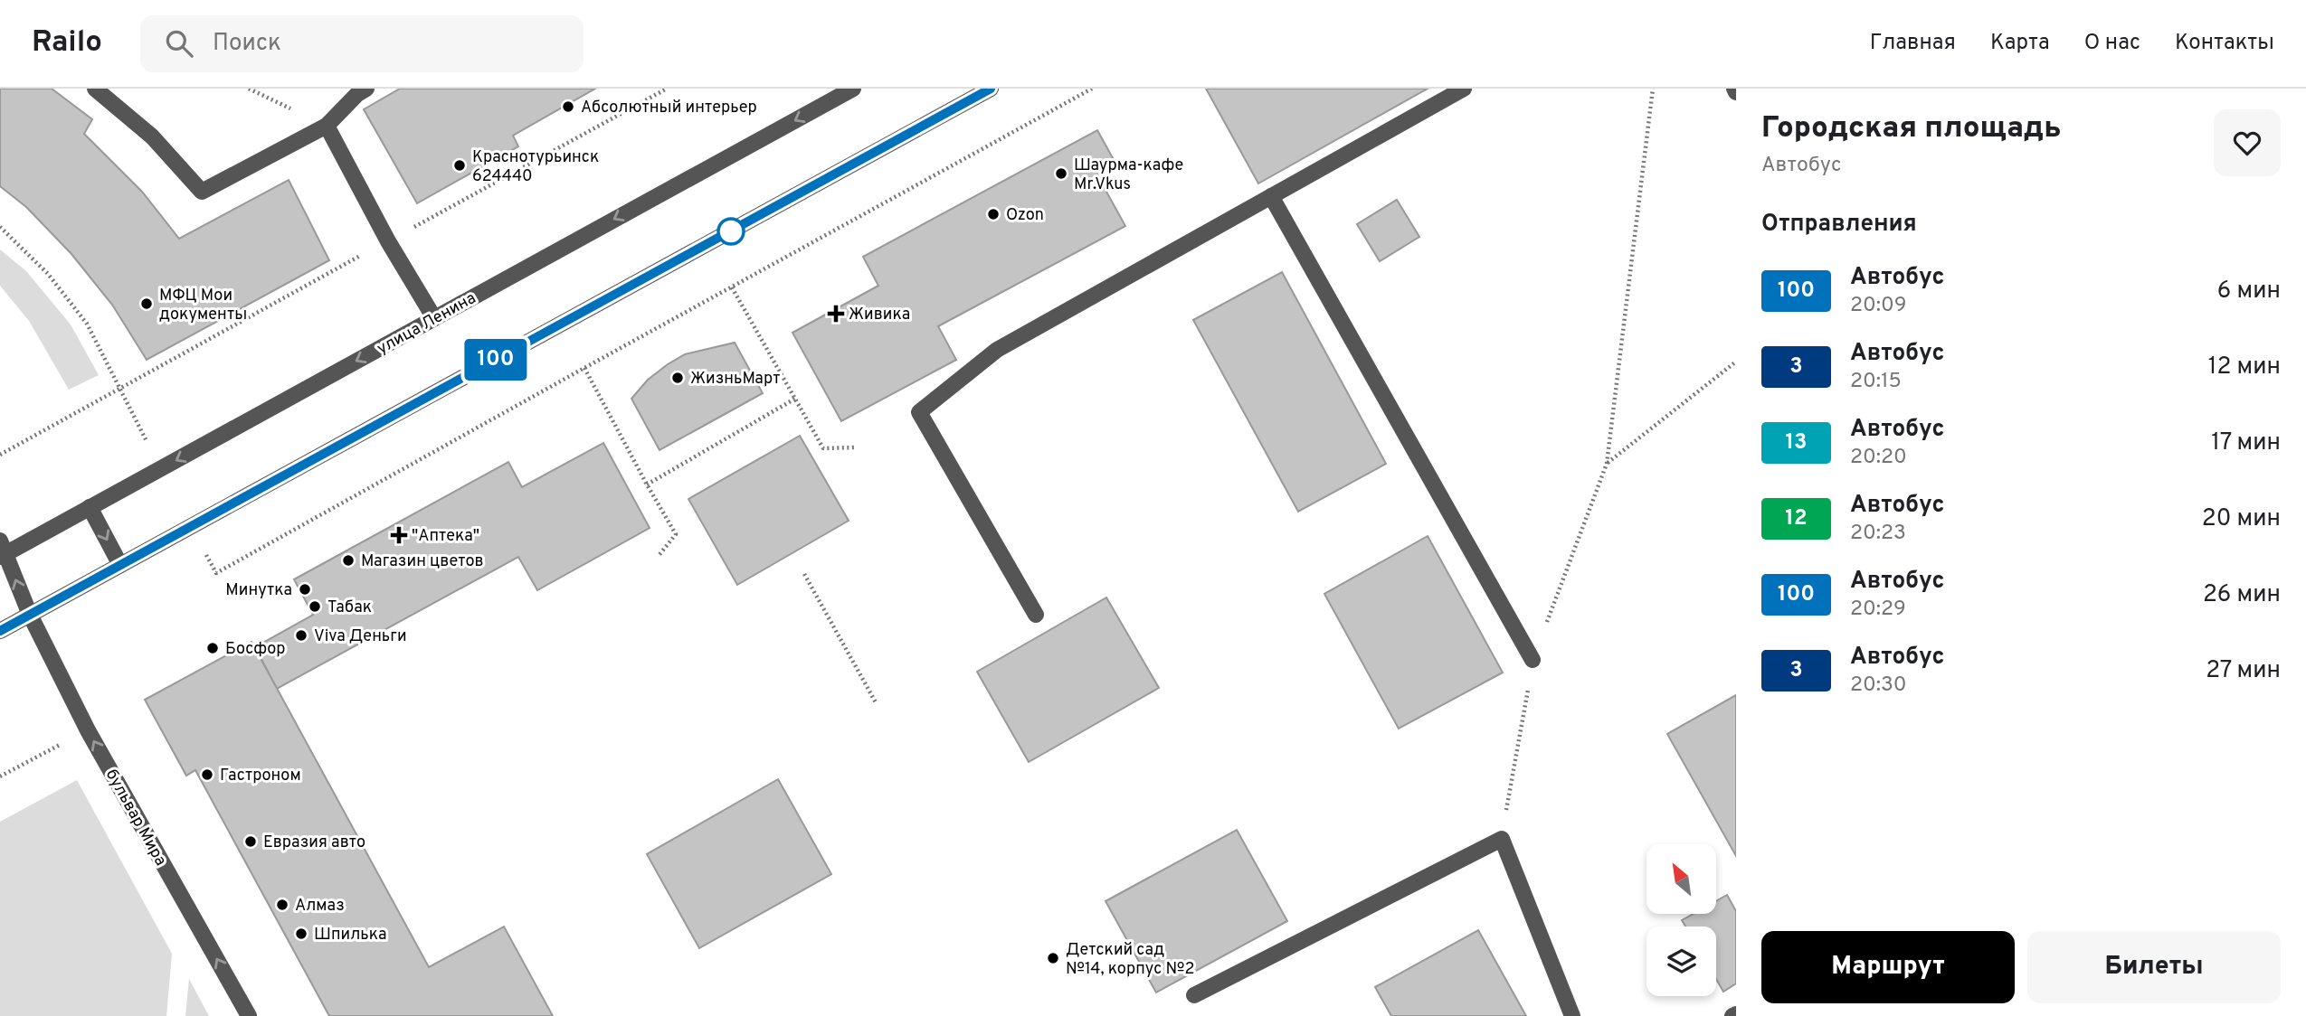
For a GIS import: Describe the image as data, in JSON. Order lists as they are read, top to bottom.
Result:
{
  "streets": {
    "street": ["улица Ленина", "бульвар Мира"]
  },
  "crossings": [
    ["улица Ленина", "бульвар Мира"]
  ],
  "one_way": ["бульвар Мира"],
  "places": {
    "other": [
      "Абсолютный интерьер",
      "Краснотурьинск 624440",
      "Шаурма-кафе Mr.Vkus",
      "Ozon",
      "МФЦ Мои документы",
      "ЖизньМарт",
      "Магазин цветов",
      "Минутка",
      "Табак",
      "Viva Деньги",
      "Босфор",
      "Гастроном",
      "Евразия авто",
      "Алмаз",
      "Шпилька",
      "Детский сад №14, корпус №2"
    ],
    "health": ["Живика", "\"Аптека\""]
  },
  "lines": ["bus line 100"],
  "north": "top left",
  "page": {
    "header": "Railo",
    "search": "Поиск",
    "nav": [
      "Главная",
      "Карта",
      "О нас",
      "Контакты"
    ],
    "on_map": "100",
    "heading": [
      ["Городская площадь", "Автобус"],
      "Отправления"
    ],
    "list": [
      {
        "mark": "100",
        "name": "Автобус",
        "note": "20:09",
        "value": "6 мин"
      },
      {
        "mark": "3",
        "name": "Автобус",
        "note": "20:15",
        "value": "12 мин"
      },
      {
        "mark": "13",
        "name": "Автобус",
        "note": "20:20",
        "value": "17 мин"
      },
      {
        "mark": "12",
        "name": "Автобус",
        "note": "20:23",
        "value": "20 мин"
      },
      {
        "mark": "100",
        "name": "Автобус",
        "note": "20:29",
        "value": "26 мин"
      },
      {
        "mark": "3",
        "name": "Автобус",
        "note": "20:30",
        "value": "27 мин"
      }
    ],
    "buttons": ["Маршрут", "Билеты"]
  }
}
